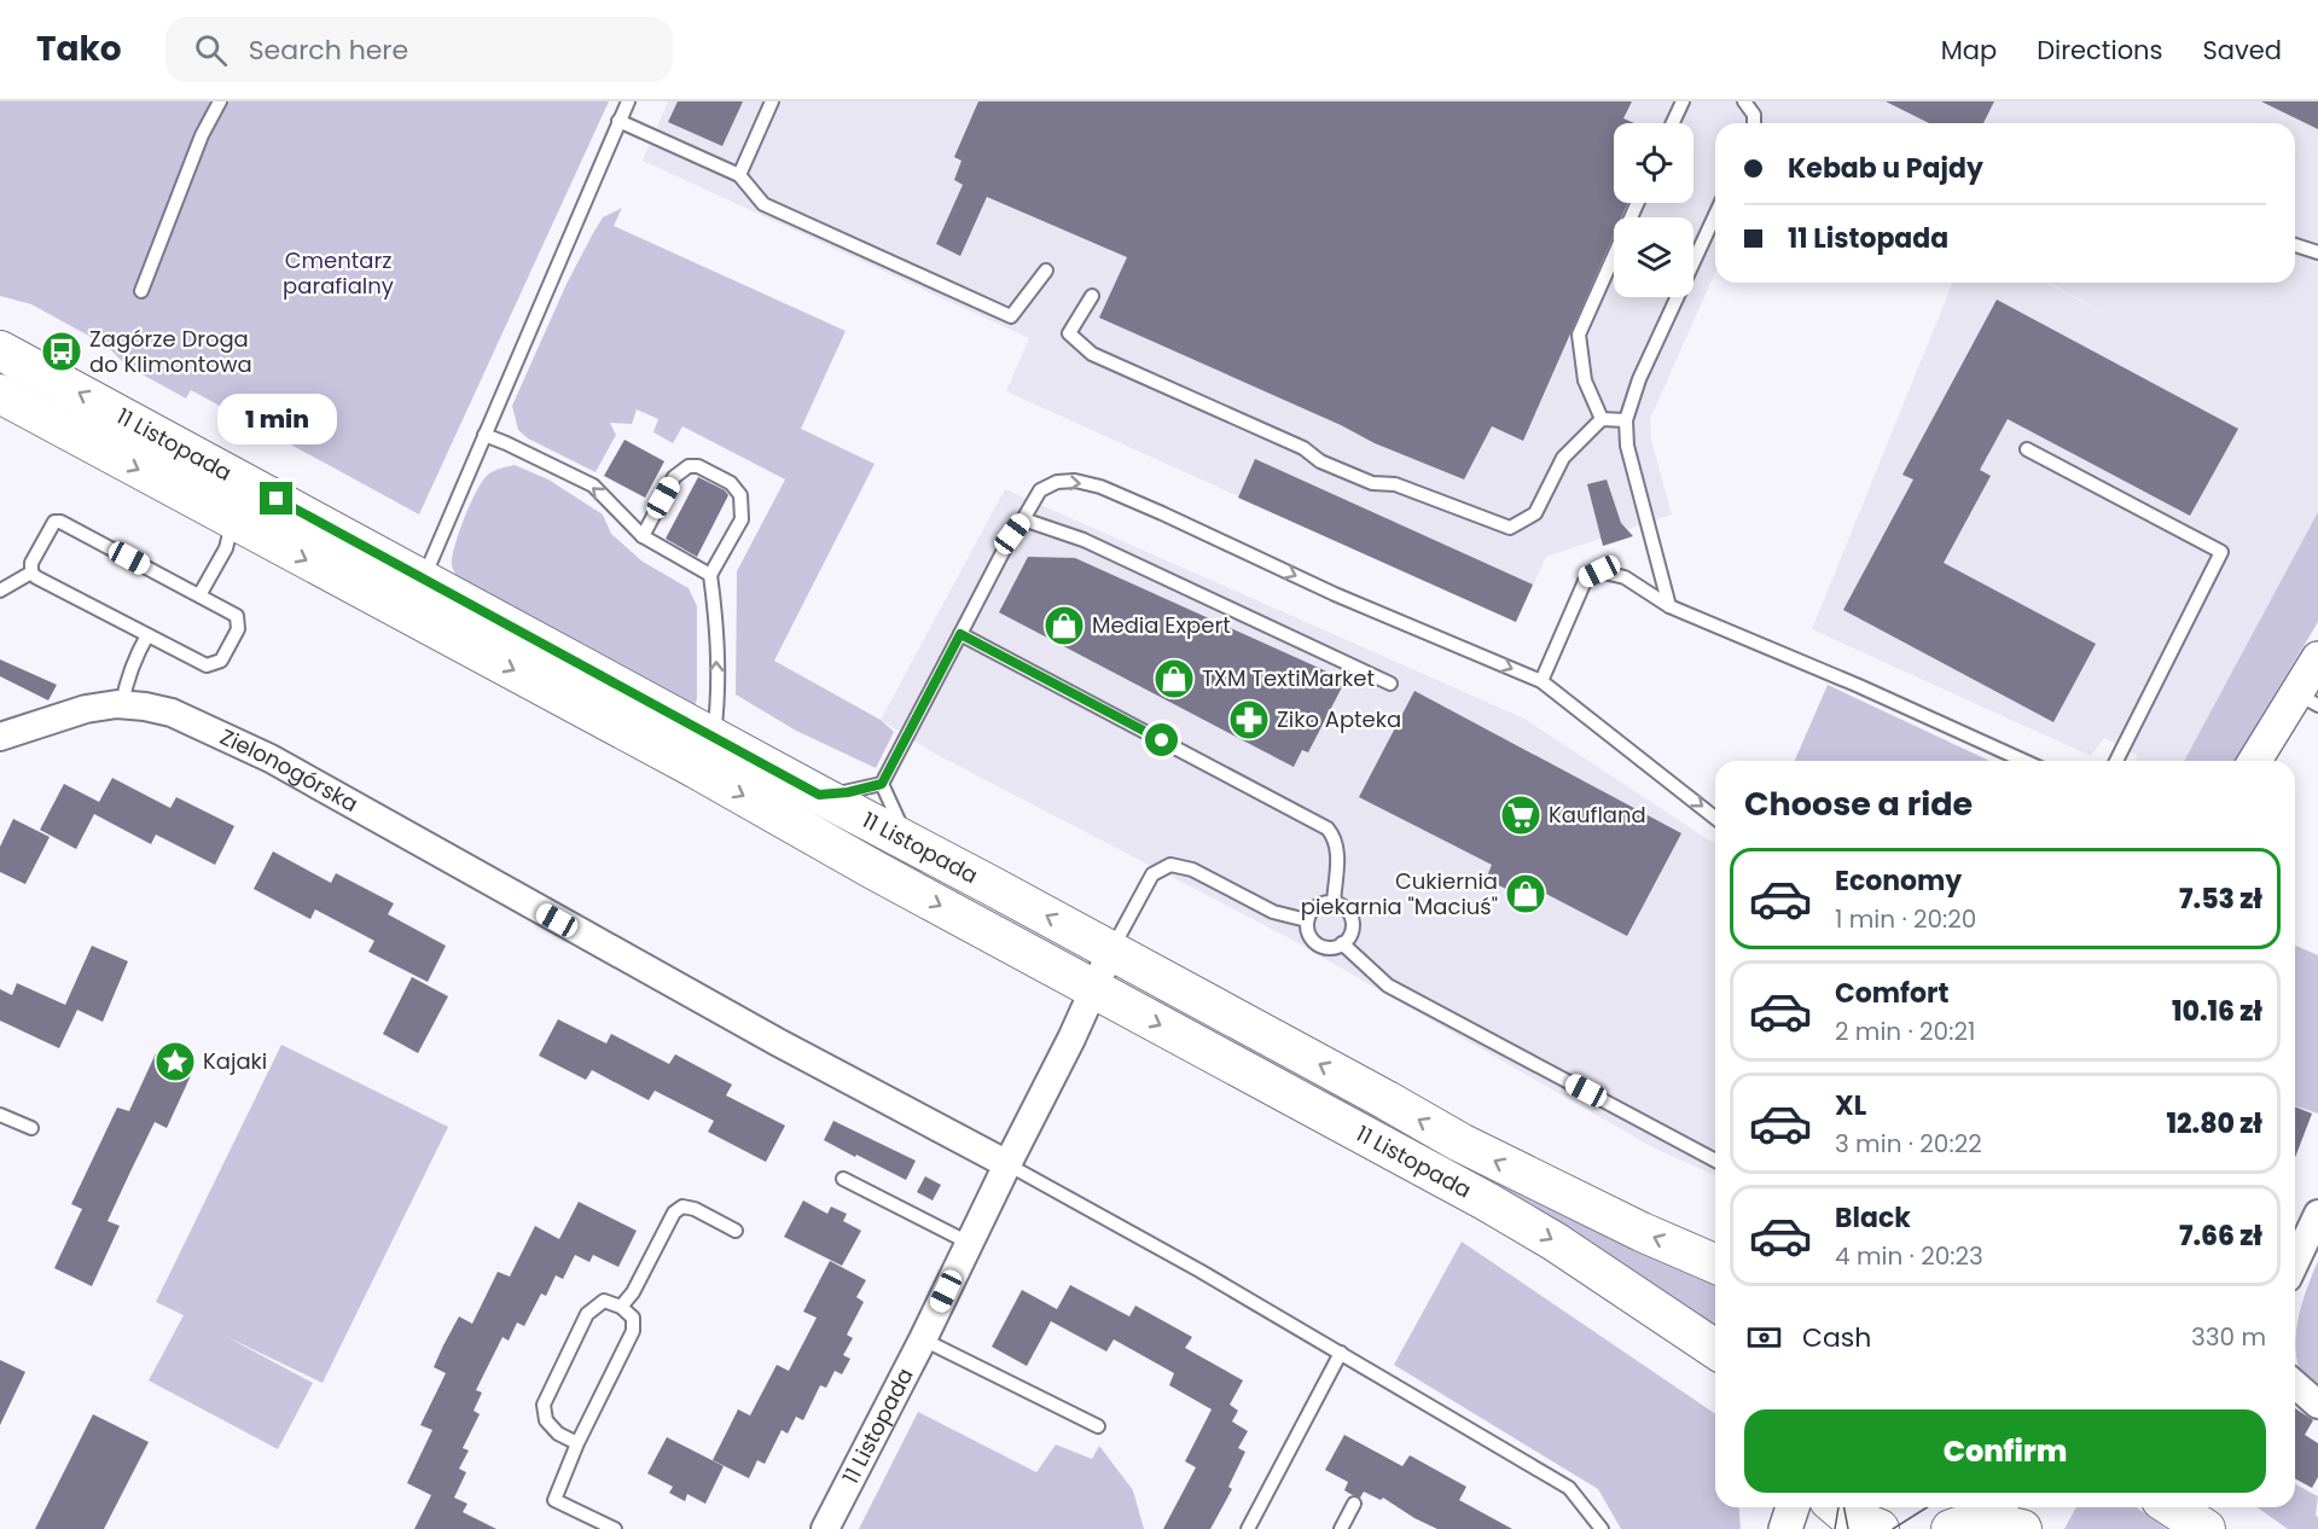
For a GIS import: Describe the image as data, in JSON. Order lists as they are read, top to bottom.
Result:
{
  "streets": {
    "main road": ["11 Listopada"],
    "street": ["Zielonogórska"]
  },
  "crossings": [
    ["11 Listopada", "Zielonogórska"]
  ],
  "parks": ["Cmentarz parafialny"],
  "places": {
    "bus stop": ["Zagórze Droga do Klimontowa"],
    "shop": ["Media Expert", "TXM TextiMarket", "Cukiernia piekarnia \"Maciuś\""],
    "pharmacy": ["Ziko Apteka"],
    "supermarket": ["Kaufland"],
    "place": ["Kajaki"]
  },
  "page": {
    "header": "Tako",
    "search": "Search here",
    "nav": ["Map", "Directions", "Saved"],
    "banner": ["Kebab u Pajdy", "11 Listopada"],
    "bubble": "1 min",
    "heading": "Choose a ride",
    "list": [
      {
        "name": "Economy",
        "note": "1 min · 20:20",
        "value": "7.53 zł"
      },
      {
        "name": "Comfort",
        "note": "2 min · 20:21",
        "value": "10.16 zł"
      },
      {
        "name": "XL",
        "note": "3 min · 20:22",
        "value": "12.80 zł"
      },
      {
        "name": "Black",
        "note": "4 min · 20:23",
        "value": "7.66 zł"
      }
    ],
    "pay": ["Cash", "330 m"],
    "buttons": "Confirm"
  }
}
